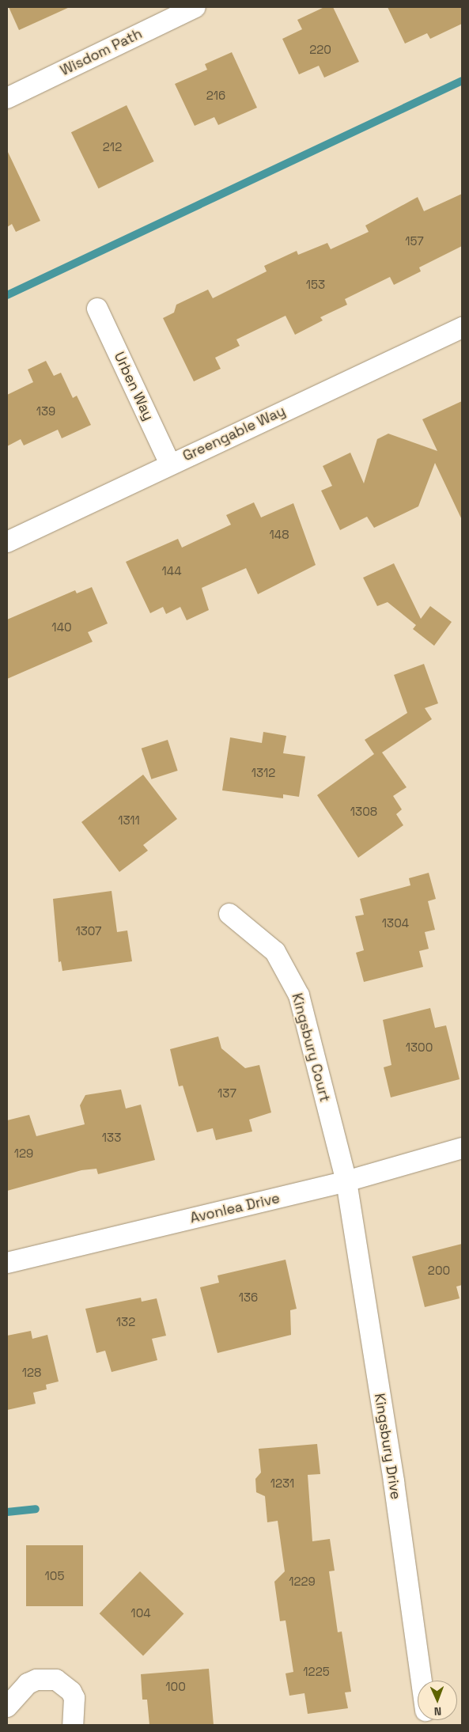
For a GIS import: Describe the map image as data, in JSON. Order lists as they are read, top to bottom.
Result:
{
  "streets": {
    "street": [
      "Wisdom Path",
      "Urben Way",
      "Greengable Way",
      "Kingsbury Court",
      "Avonlea Drive",
      "Kingsbury Drive"
    ]
  },
  "crossings": [
    ["Urben Way", "Greengable Way"],
    ["Kingsbury Court", "Avonlea Drive"],
    ["Kingsbury Court", "Kingsbury Drive"],
    ["Avonlea Drive", "Kingsbury Drive"]
  ],
  "house_numbers": [
    "220",
    "216",
    "212",
    "157",
    "153",
    "139",
    "148",
    "144",
    "140",
    "1312",
    "1308",
    "1311",
    "1304",
    "1307",
    "1300",
    "137",
    "133",
    "129",
    "200",
    "136",
    "132",
    "128",
    "1231",
    "105",
    "1229",
    "104",
    "1225",
    "100"
  ],
  "north": "bottom"
}
